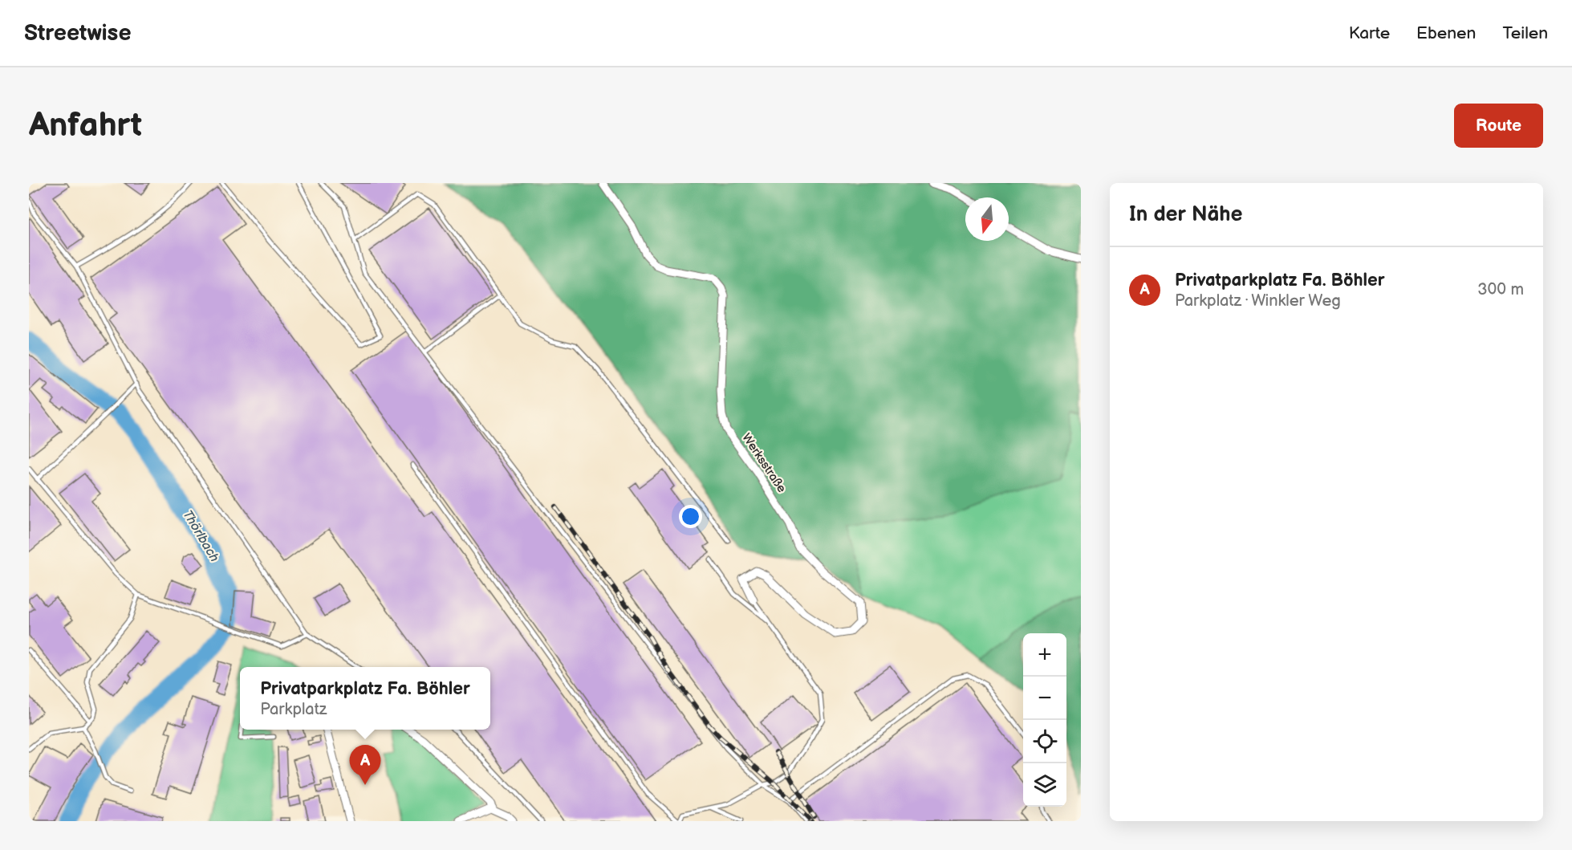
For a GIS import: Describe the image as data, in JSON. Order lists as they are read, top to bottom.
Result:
{
  "streets": {
    "street": ["Werksstraße"]
  },
  "water": ["Thörlbach"],
  "north": "bottom",
  "page": {
    "header": "Streetwise",
    "nav": ["Karte", "Ebenen", "Teilen"],
    "buttons": "Route",
    "title": "Anfahrt",
    "heading": "In der Nähe",
    "list": [
      {
        "mark": "A",
        "name": "Privatparkplatz Fa. Böhler",
        "note": "Parkplatz · Winkler Weg",
        "value": "300 m"
      }
    ],
    "map_buttons": ["+", "−"],
    "popup": ["Privatparkplatz Fa. Böhler", "Parkplatz"],
    "pins": "A"
  }
}
